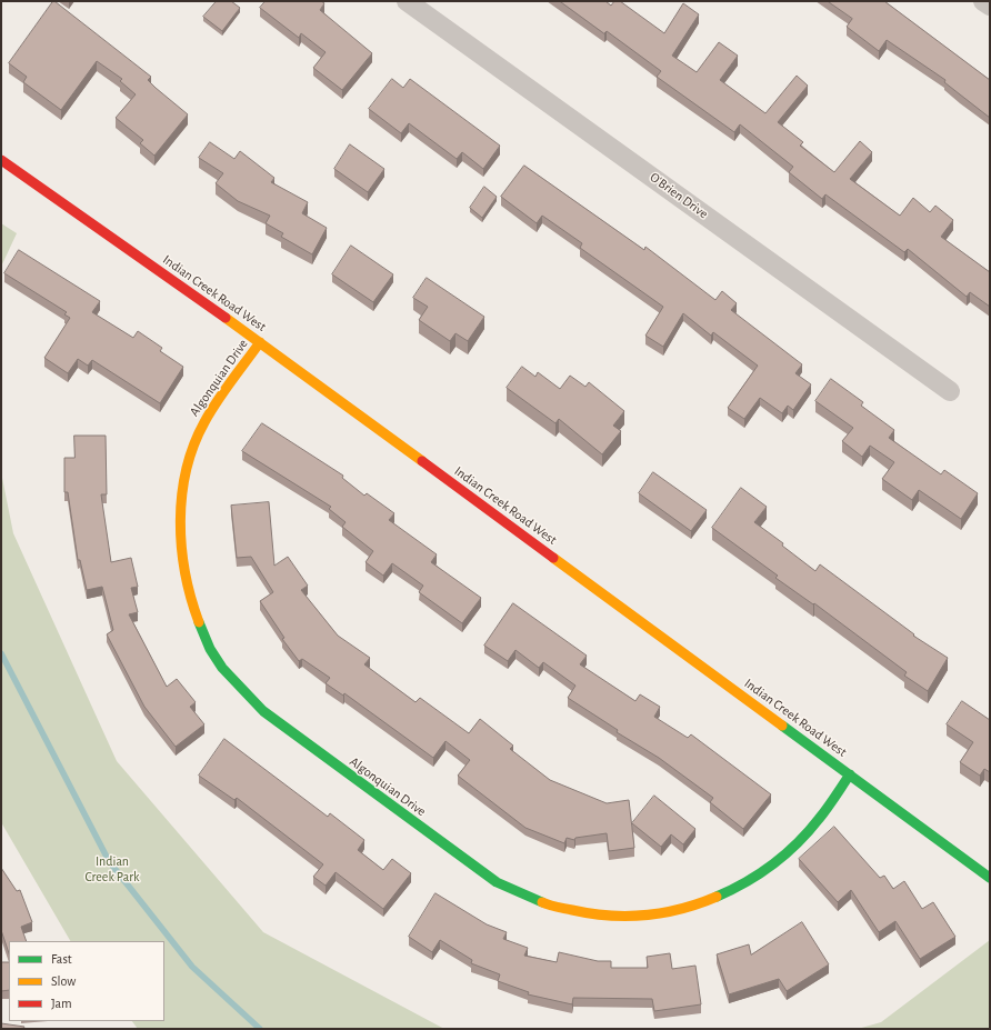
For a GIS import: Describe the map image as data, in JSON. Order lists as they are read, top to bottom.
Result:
{
  "streets": {
    "street": ["O'Brien Drive", "Indian Creek Road West", "Algonquian Drive"]
  },
  "crossings": [
    ["Indian Creek Road West", "Algonquian Drive"]
  ],
  "parks": ["Indian Creek Park"],
  "legend": ["Fast", "Slow", "Jam"]
}
